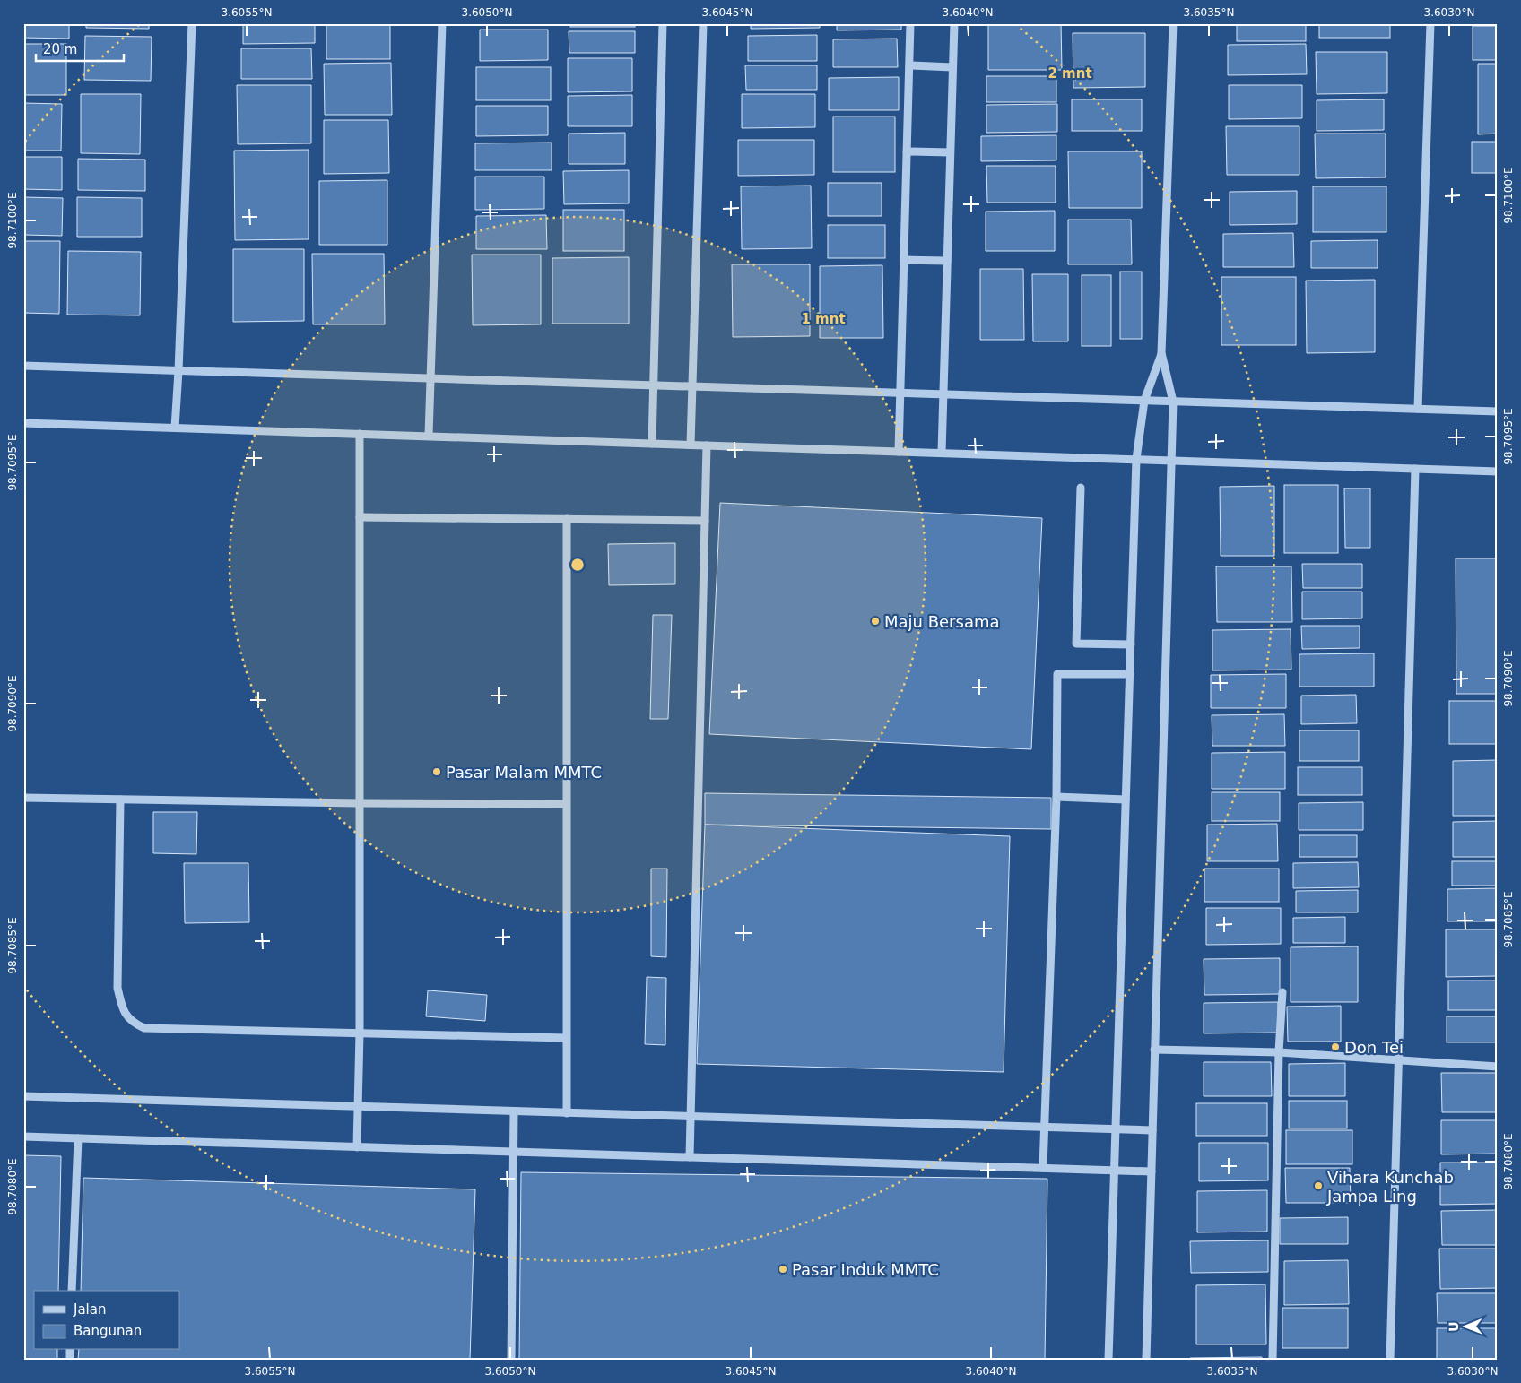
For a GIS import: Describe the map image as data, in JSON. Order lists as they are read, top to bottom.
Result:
{
  "places": [
    "Maju Bersama",
    "Pasar Malam MMTC",
    "Don Tei",
    "Vihara Kunchab Jampa Ling",
    "Pasar Induk MMTC"
  ],
  "legend": ["Jalan", "Bangunan"],
  "scale_bar": "20 m",
  "north": "left",
  "coordinates": [
    "3.6055°N",
    "3.6050°N",
    "3.6045°N",
    "3.6040°N",
    "3.6035°N",
    "3.6030°N",
    "98.7100°E",
    "98.7095°E",
    "98.7090°E",
    "98.7085°E",
    "98.7080°E"
  ],
  "rings": ["2 mnt", "1 mnt"]
}
